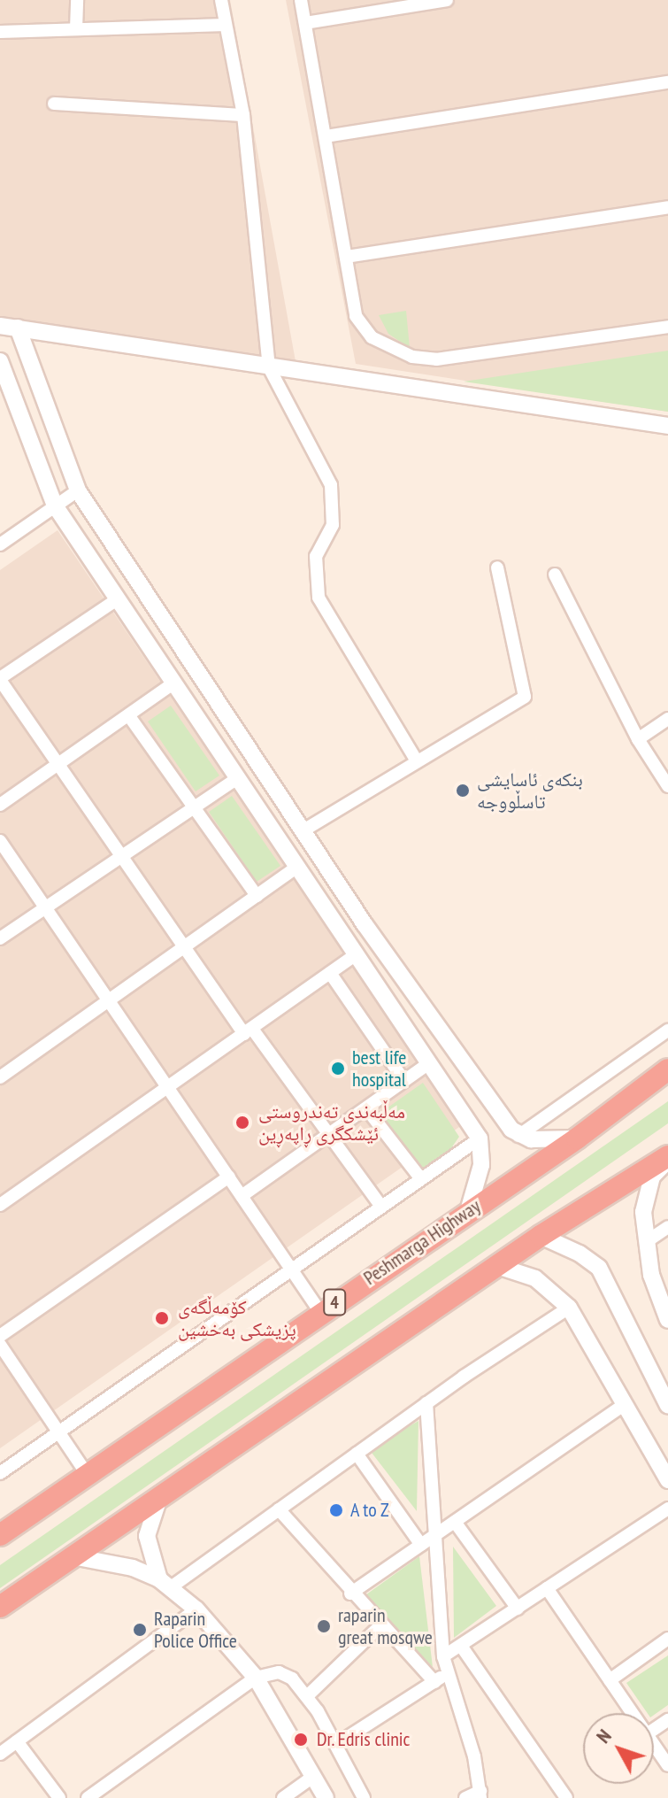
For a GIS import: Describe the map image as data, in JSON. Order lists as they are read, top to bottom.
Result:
{
  "streets": {
    "highway": ["Peshmarga Highway", "4"]
  },
  "places": [
    "بنکەی ئاسایشی تاسڵووجە",
    "best life hospital",
    "مەڵبەندی تەندروستی ئێشکگری ڕاپەڕین",
    "کۆمەڵگەی پزیشکی بەخشین",
    "A to Z",
    "raparin great mosqwe",
    "Raparin Police Office",
    "Dr. Edris clinic"
  ],
  "north": "top left"
}
